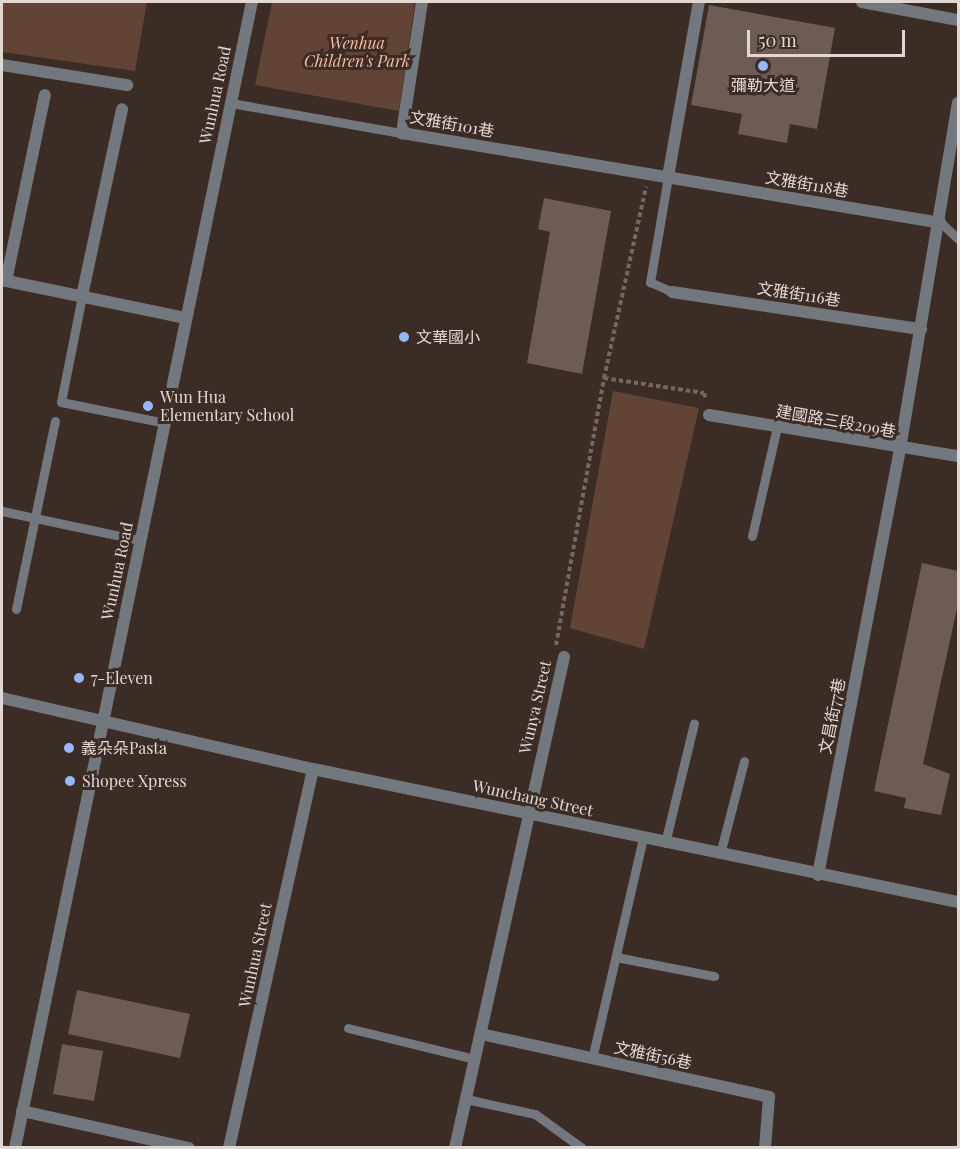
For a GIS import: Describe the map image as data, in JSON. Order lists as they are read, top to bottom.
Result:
{
  "streets": {
    "street": [
      "Wunhua Road",
      "文雅街101巷",
      "文雅街118巷",
      "文雅街116巷",
      "建國路三段209巷",
      "Wunya Street",
      "文昌街77巷",
      "Wunchang Street",
      "Wunhua Street",
      "文雅街56巷"
    ]
  },
  "crossings": [
    ["Wunhua Road", "文雅街101巷"],
    ["Wunhua Road", "Wunchang Street"],
    ["文雅街101巷", "文雅街118巷"],
    ["文雅街101巷", "Wunya Street"],
    ["文雅街118巷", "文昌街77巷"],
    ["文雅街116巷", "文昌街77巷"],
    ["建國路三段209巷", "文昌街77巷"],
    ["Wunya Street", "Wunchang Street"],
    ["Wunya Street", "文雅街56巷"],
    ["文昌街77巷", "Wunchang Street"],
    ["Wunchang Street", "Wunhua Street"]
  ],
  "parks": ["Wenhua Children's Park"],
  "places": [
    "彌勒大道",
    "文華國小",
    "Wun Hua Elementary School",
    "7-Eleven",
    "義朵朵Pasta",
    "Shopee Xpress"
  ],
  "scale_bar": "50 m"
}
